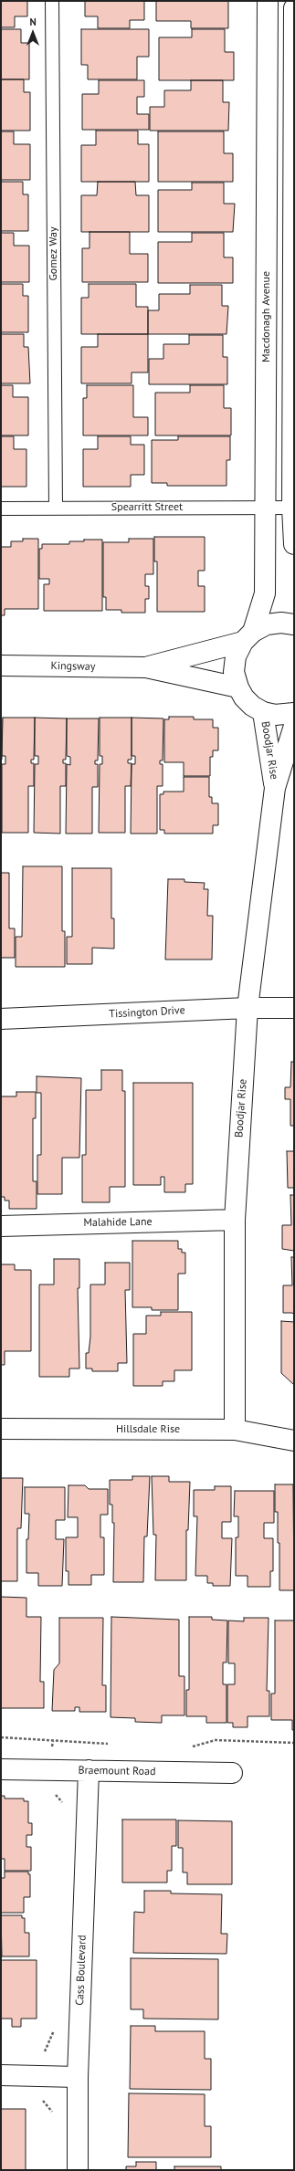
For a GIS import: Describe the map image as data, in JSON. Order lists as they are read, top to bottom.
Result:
{
  "streets": {
    "street": [
      "Macdonagh Avenue",
      "Kingsway",
      "Boodjar Rise",
      "Tissington Drive",
      "Malahide Lane",
      "Hillsdale Rise",
      "Braemount Road",
      "Cass Boulevard"
    ],
    "lane": ["Gomez Way", "Spearritt Street"]
  },
  "crossings": [
    ["Gomez Way", "Spearritt Street"],
    ["Macdonagh Avenue", "Spearritt Street"],
    ["Macdonagh Avenue", "Kingsway"],
    ["Boodjar Rise", "Tissington Drive"],
    ["Boodjar Rise", "Malahide Lane"],
    ["Boodjar Rise", "Hillsdale Rise"],
    ["Braemount Road", "Cass Boulevard"]
  ],
  "north": "top"
}
